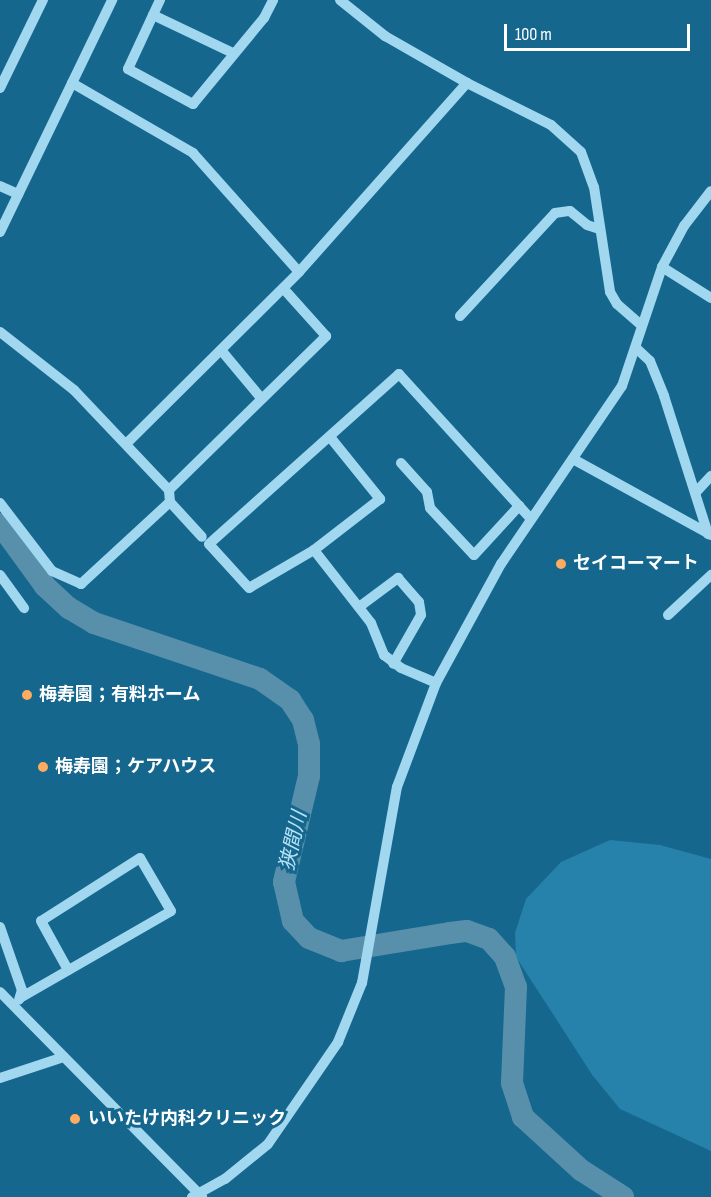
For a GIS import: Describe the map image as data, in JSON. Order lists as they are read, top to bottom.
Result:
{
  "water": ["狭間川"],
  "places": [
    "セイコーマート",
    "梅寿園；有料ホーム",
    "梅寿園；ケアハウス",
    "いいたけ内科クリニック"
  ],
  "scale_bar": "100 m"
}
